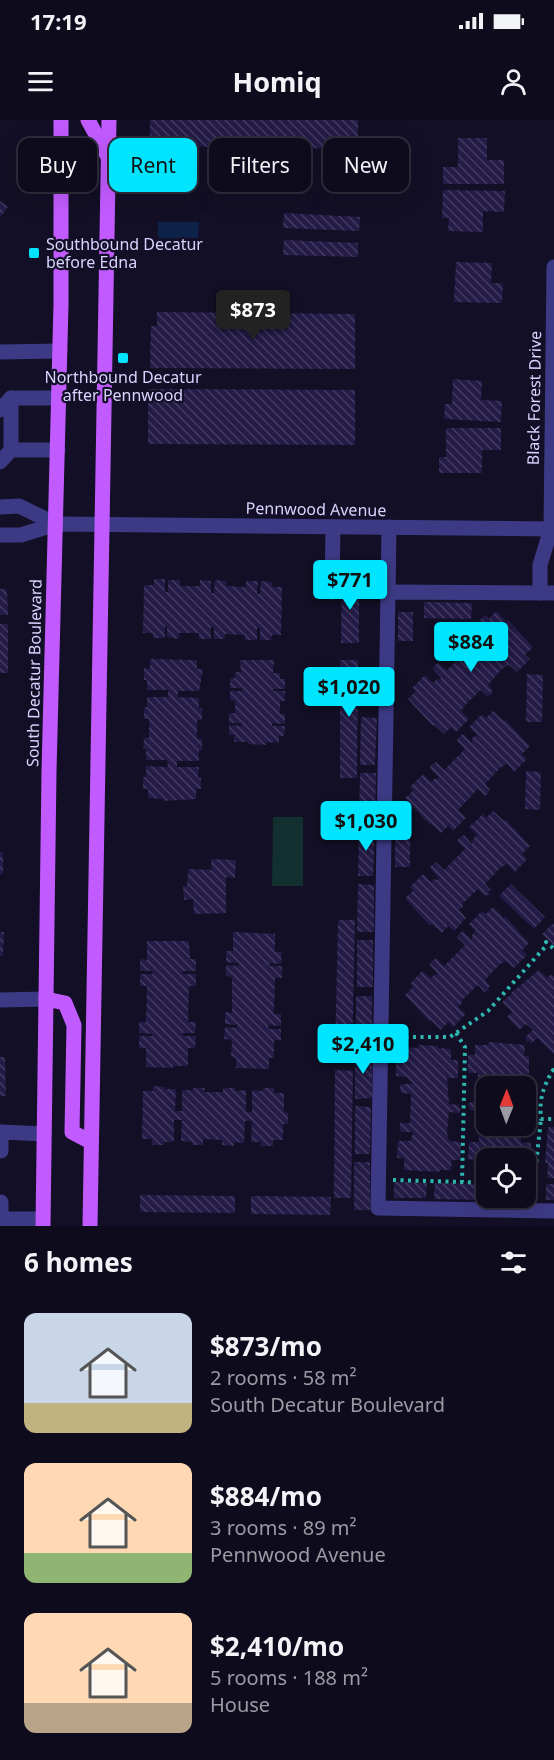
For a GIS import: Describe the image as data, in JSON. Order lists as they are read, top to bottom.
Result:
{
  "streets": {
    "main road": ["South Decatur Boulevard"],
    "street": ["Black Forest Drive", "Pennwood Avenue"]
  },
  "crossings": [
    ["Black Forest Drive", "Pennwood Avenue"],
    ["Pennwood Avenue", "South Decatur Boulevard"]
  ],
  "places": {
    "transit": ["Southbound Decatur before Edna", "Northbound Decatur after Pennwood"]
  },
  "north": "top",
  "page": {
    "status": "17:19",
    "header": "Homiq",
    "chip": [
      "Buy",
      "Rent",
      "Filters",
      "New"
    ],
    "price": [
      "$873",
      "$771",
      "$884",
      "$1,020",
      "$1,030",
      "$2,410"
    ],
    "heading": "6 homes",
    "list": [
      {
        "name": "$873/mo",
        "note": "2 rooms · 58 m² · South Decatur Boulevard"
      },
      {
        "name": "$884/mo",
        "note": "3 rooms · 89 m² · Pennwood Avenue"
      },
      {
        "name": "$2,410/mo",
        "note": "5 rooms · 188 m² · House"
      }
    ]
  }
}
